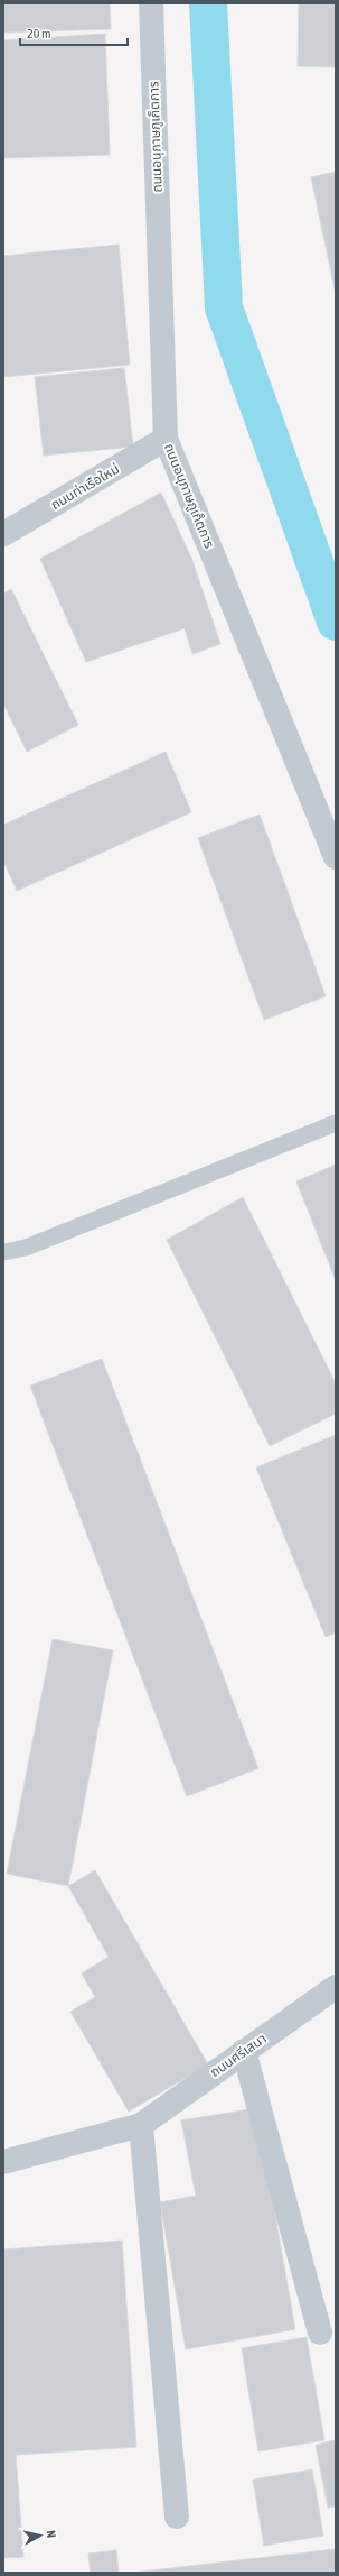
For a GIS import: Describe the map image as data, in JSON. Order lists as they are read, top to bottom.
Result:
{
  "streets": {
    "street": ["ถนนอนุภาษภูเก็ตการ", "ถนนท่าเรือใหม่", "ถนนศรีเสนา"]
  },
  "crossings": [
    ["ถนนอนุภาษภูเก็ตการ", "ถนนท่าเรือใหม่"]
  ],
  "scale_bar": "20 m",
  "north": "right"
}
